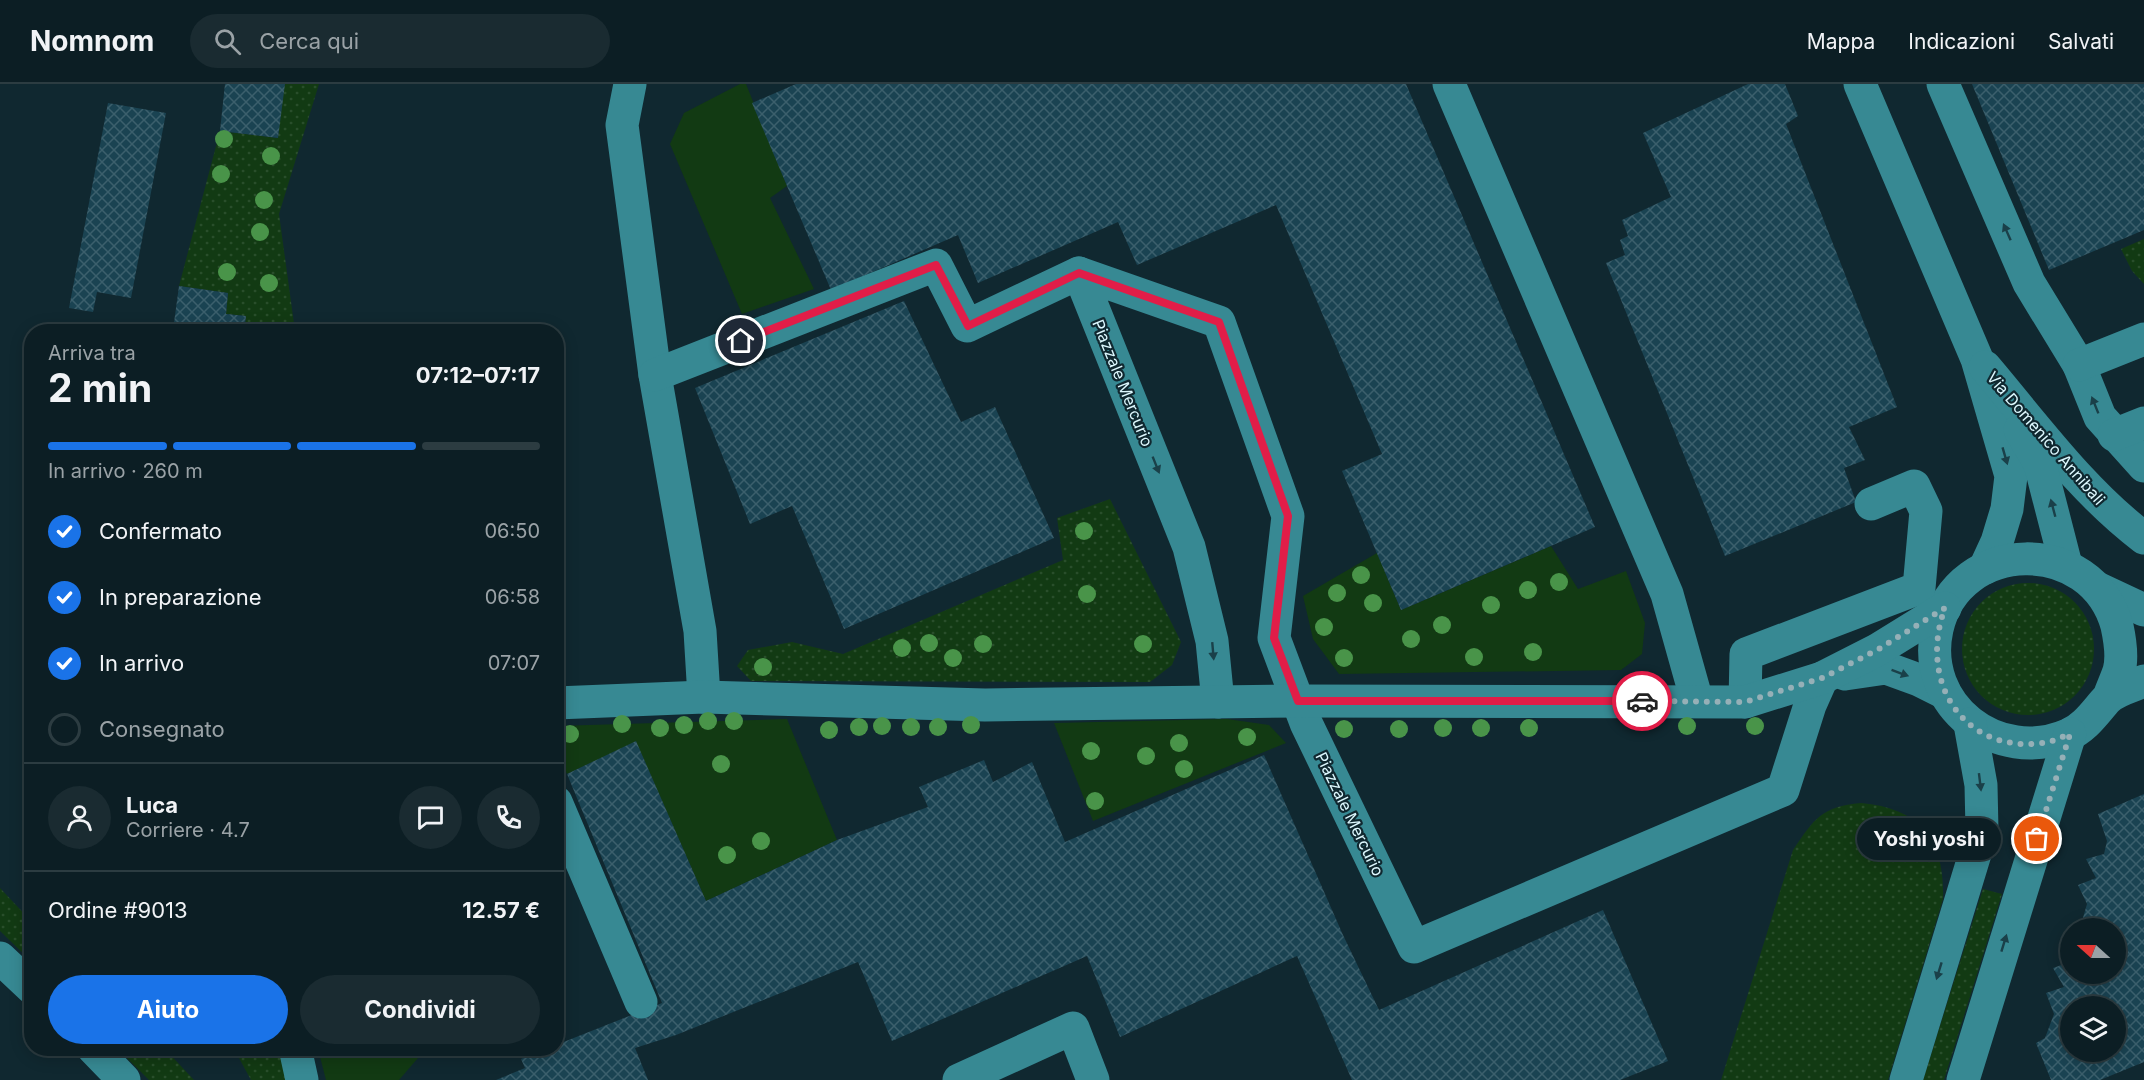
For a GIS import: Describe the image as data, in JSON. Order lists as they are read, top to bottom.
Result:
{
  "streets": {
    "street": ["Piazzale Mercurio", "Via Domenico Annibali"]
  },
  "places": ["Yoshi yoshi"],
  "north": "left",
  "page": {
    "header": "Nomnom",
    "search": "Cerca qui",
    "nav": ["Mappa", "Indicazioni", "Salvati"],
    "heading": ["2 min", "Arriva tra", "07:12–07:17"],
    "panel": [
      "Luca",
      "Corriere · 4.7",
      "Ordine #9013",
      "12.57 €"
    ],
    "bar": "In arrivo · 260 m",
    "list": [
      ["Confermato", "06:50"],
      ["In preparazione", "06:58"],
      ["In arrivo", "07:07"],
      "Consegnato"
    ],
    "bubble": "Yoshi yoshi",
    "buttons": ["Aiuto", "Condividi"]
  }
}
